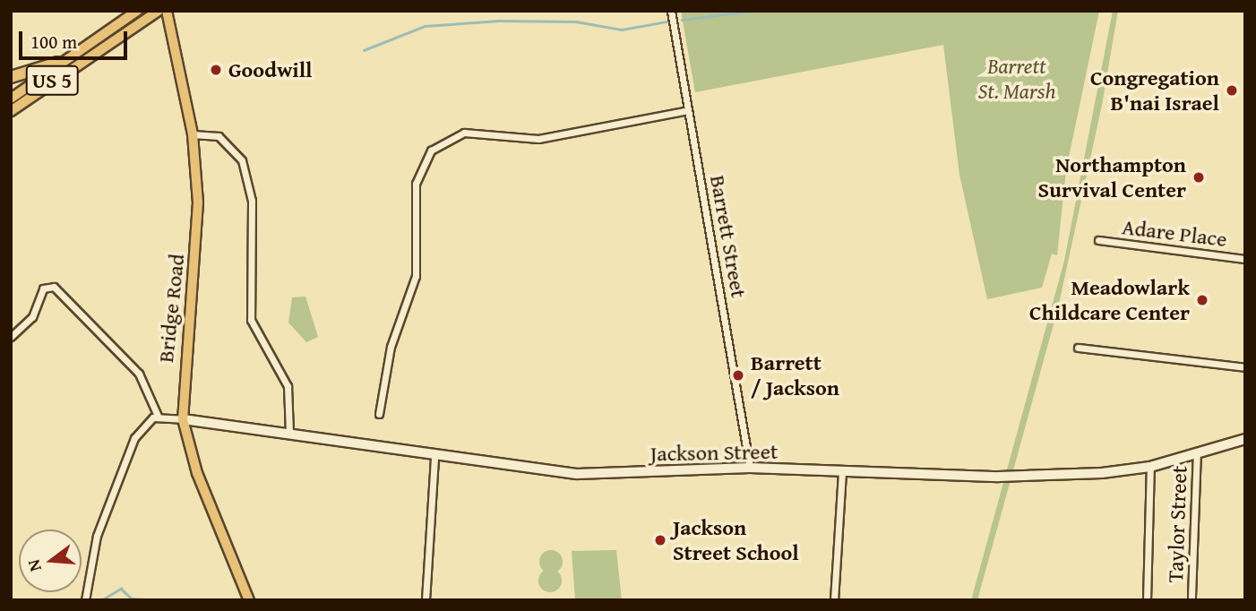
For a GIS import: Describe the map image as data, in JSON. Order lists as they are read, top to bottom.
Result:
{
  "streets": {
    "main road": ["US 5", "Bridge Road"],
    "street": [
      "Adare Place",
      "Barrett Street",
      "Jackson Street",
      "Taylor Street"
    ]
  },
  "crossings": [
    ["Barrett Street", "Jackson Street"],
    ["Bridge Road", "Jackson Street"],
    ["Jackson Street", "Taylor Street"]
  ],
  "parks": ["Barrett St. Marsh"],
  "places": [
    "Goodwill",
    "Congregation B'nai Israel",
    "Northampton Survival Center",
    "Meadowlark Childcare Center",
    "Barrett / Jackson",
    "Jackson Street School"
  ],
  "scale_bar": "100 m",
  "north": "left"
}
